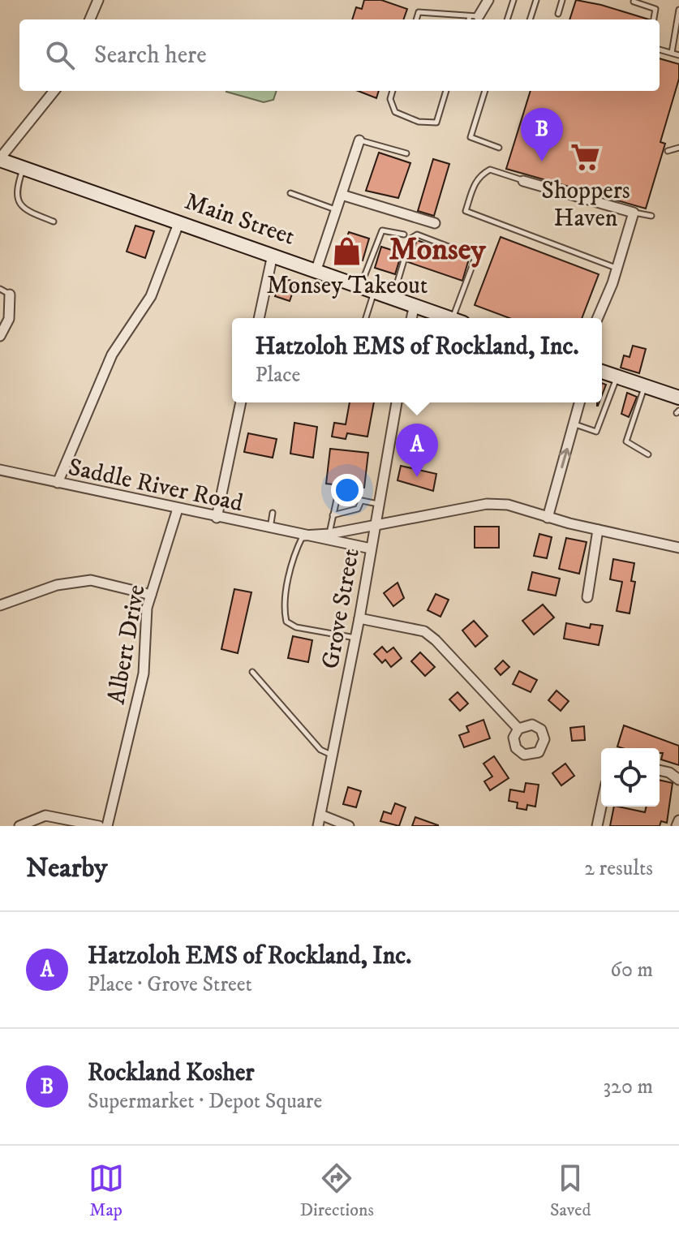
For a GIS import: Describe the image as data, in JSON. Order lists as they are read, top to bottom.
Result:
{
  "streets": {
    "main road": ["Main Street"],
    "street": ["Saddle River Road", "Grove Street", "Albert Drive"]
  },
  "crossings": [
    ["Saddle River Road", "Grove Street"],
    ["Saddle River Road", "Albert Drive"]
  ],
  "districts": ["Monsey"],
  "places": {
    "supermarket": ["Shoppers Haven"],
    "shop": ["Monsey Takeout"]
  },
  "page": {
    "search": "Search here",
    "pins": ["B", "A"],
    "popup": ["Hatzoloh EMS of Rockland, Inc.", "Place"],
    "heading": ["Nearby", "2 results"],
    "list": [
      {
        "mark": "A",
        "name": "Hatzoloh EMS of Rockland, Inc.",
        "note": "Place · Grove Street",
        "value": "60 m"
      },
      {
        "mark": "B",
        "name": "Rockland Kosher",
        "note": "Supermarket · Depot Square",
        "value": "320 m"
      }
    ],
    "nav": ["Map", "Directions", "Saved"]
  }
}
